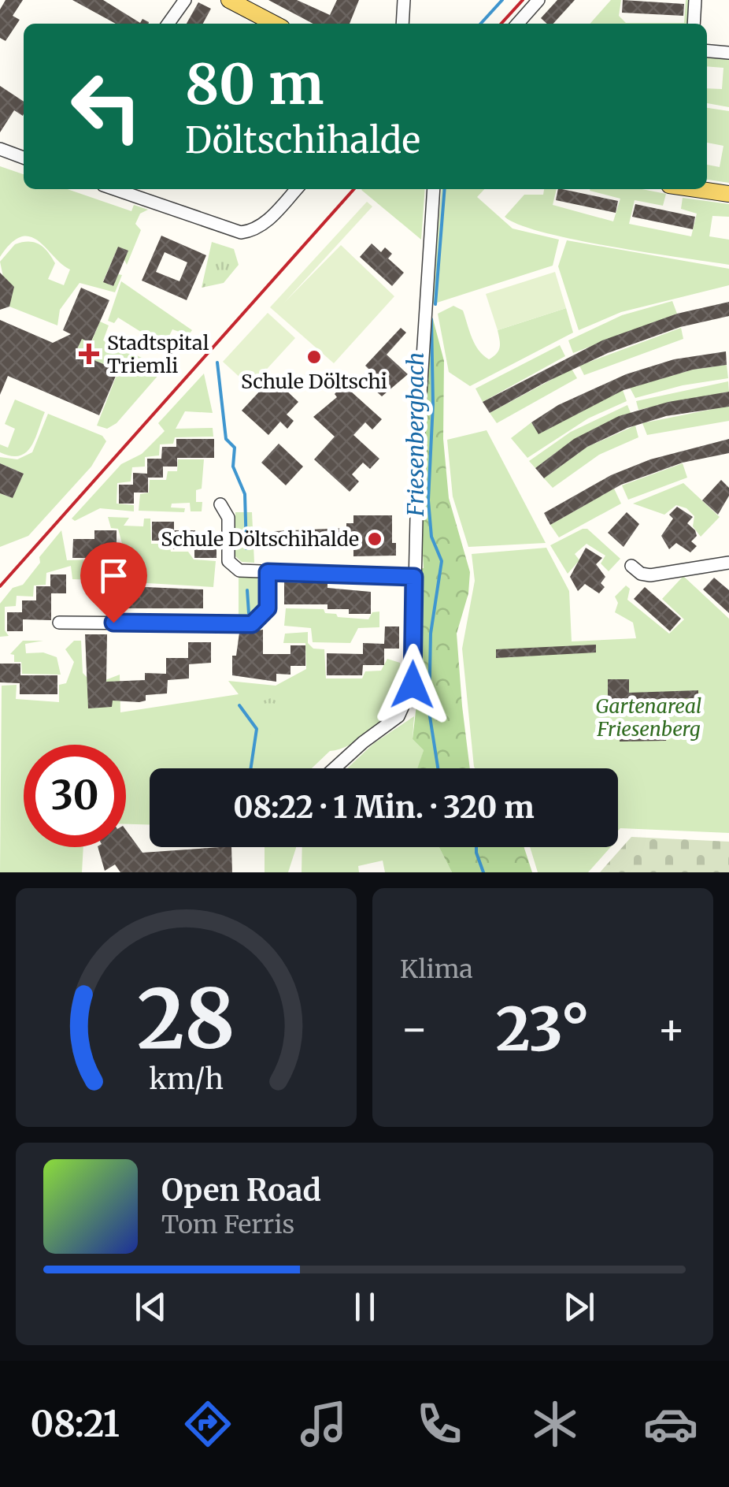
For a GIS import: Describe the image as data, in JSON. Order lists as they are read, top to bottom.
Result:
{
  "water": ["Friesenbergbach"],
  "parks": ["Gartenareal Friesenberg"],
  "places": {
    "health": ["Stadtspital Triemli"],
    "other": ["Schule Döltschi", "Schule Döltschihalde"]
  },
  "page": {
    "turn": ["80 m", "Döltschihalde"],
    "limit": "30",
    "trip": "08:22 · 1 Min. · 320 m",
    "tile": "Klima",
    "heat": ["−", "23°", "+"],
    "song": ["Open Road", "Tom Ferris"],
    "tabs": "08:21",
    "gauge": ["28", "km/h"]
  }
}
